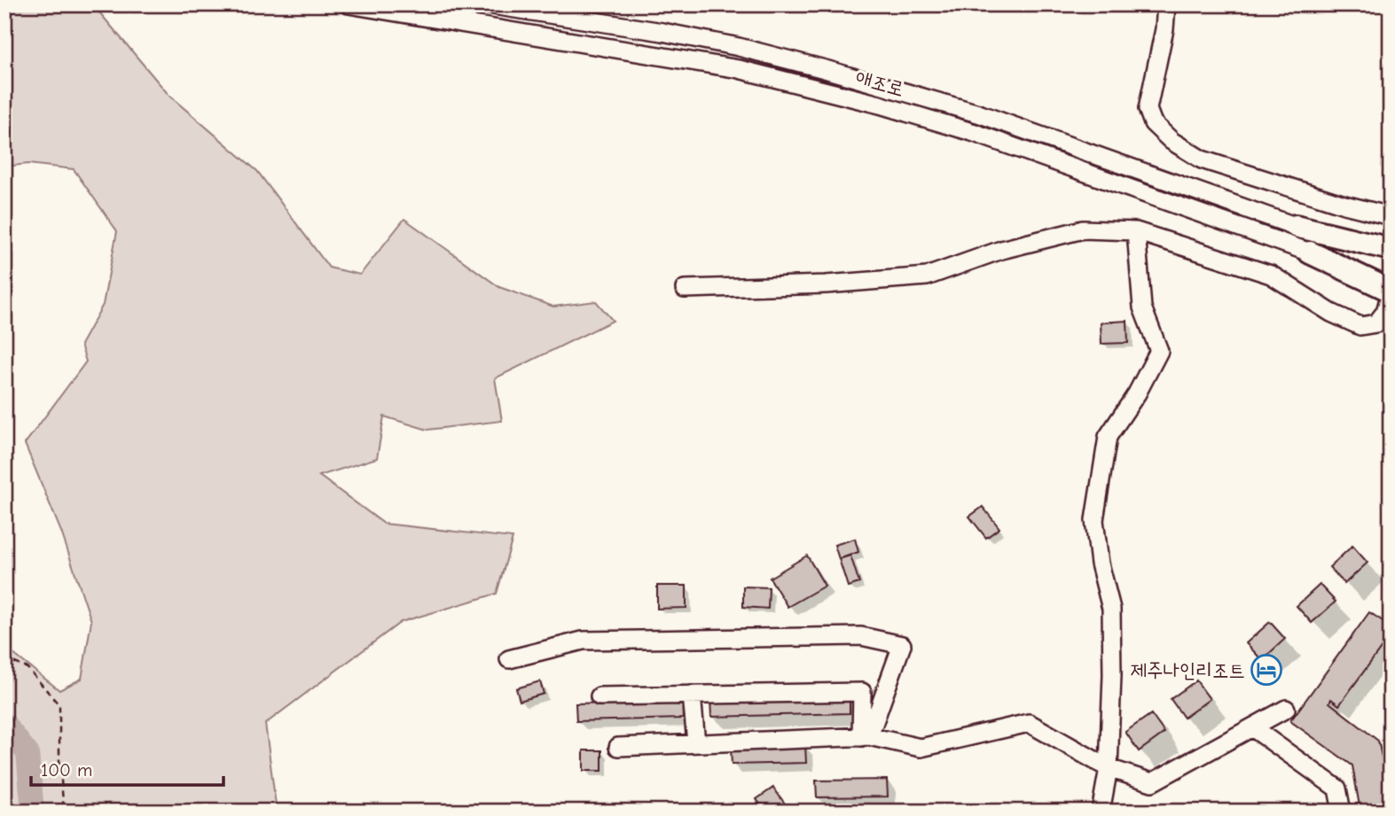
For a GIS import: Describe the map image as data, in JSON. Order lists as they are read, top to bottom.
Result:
{
  "streets": {
    "street": ["애조로"]
  },
  "places": {
    "hotel": ["제주나인리조트"]
  },
  "scale_bar": "100 m"
}
